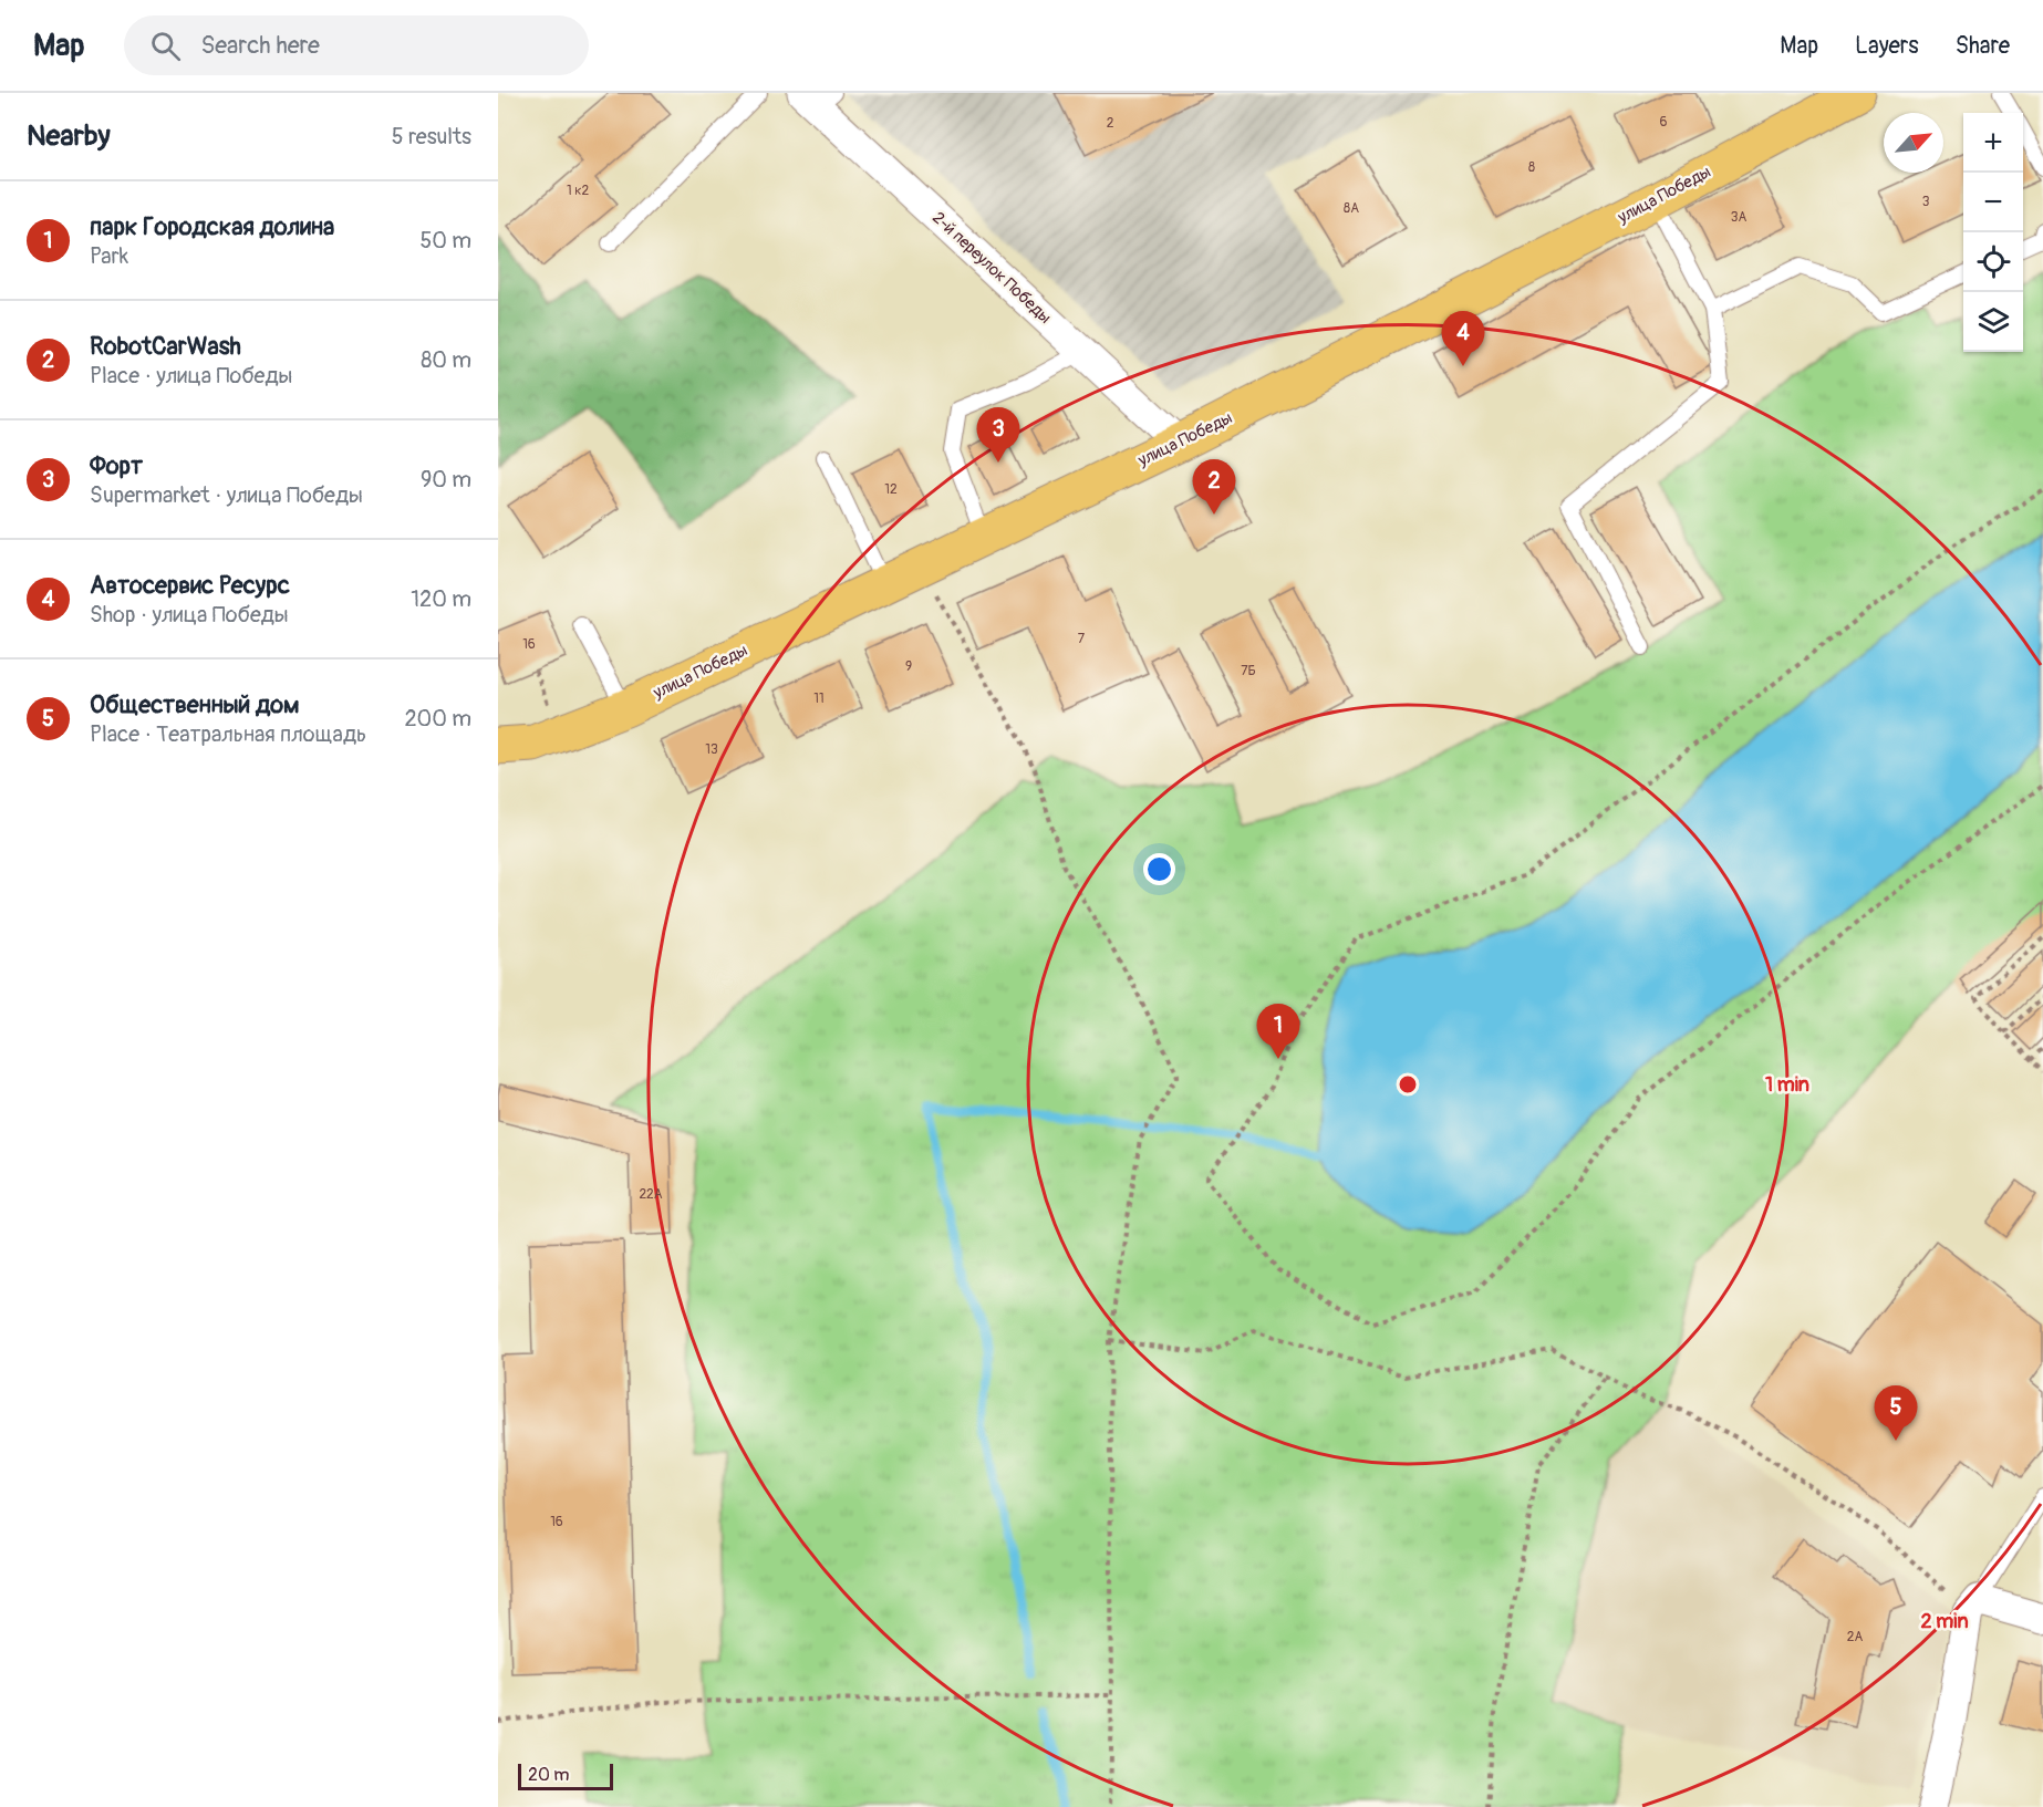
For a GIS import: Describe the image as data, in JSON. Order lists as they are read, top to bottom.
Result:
{
  "streets": {
    "highway": ["улица Победы"],
    "street": ["2-й переулок Победы"]
  },
  "crossings": [
    ["улица Победы", "2-й переулок Победы"]
  ],
  "house_numbers": [
    "6",
    "2",
    "8",
    "1 к2",
    "3",
    "8А",
    "3А",
    "12",
    "7",
    "16",
    "9",
    "7Б",
    "11",
    "13",
    "22А",
    "16",
    "2А"
  ],
  "scale_bar": "20 m",
  "north": "top right",
  "page": {
    "header": "Map",
    "search": "Search here",
    "nav": ["Map", "Layers", "Share"],
    "heading": ["Nearby", "5 results"],
    "map_buttons": ["+", "−"],
    "list": [
      {
        "mark": "1",
        "name": "парк Городская долина",
        "note": "Park",
        "value": "50 m"
      },
      {
        "mark": "2",
        "name": "RobotCarWash",
        "note": "Place · улица Победы",
        "value": "80 m"
      },
      {
        "mark": "3",
        "name": "Форт",
        "note": "Supermarket · улица Победы",
        "value": "90 m"
      },
      {
        "mark": "4",
        "name": "Автосервис Ресурс",
        "note": "Shop · улица Победы",
        "value": "120 m"
      },
      {
        "mark": "5",
        "name": "Общественный дом",
        "note": "Place · Театральная площадь",
        "value": "200 m"
      }
    ],
    "pins": [
      "4",
      "3",
      "2",
      "1",
      "5"
    ],
    "scale": "20 m"
  },
  "rings": ["1 min", "2 min"]
}
